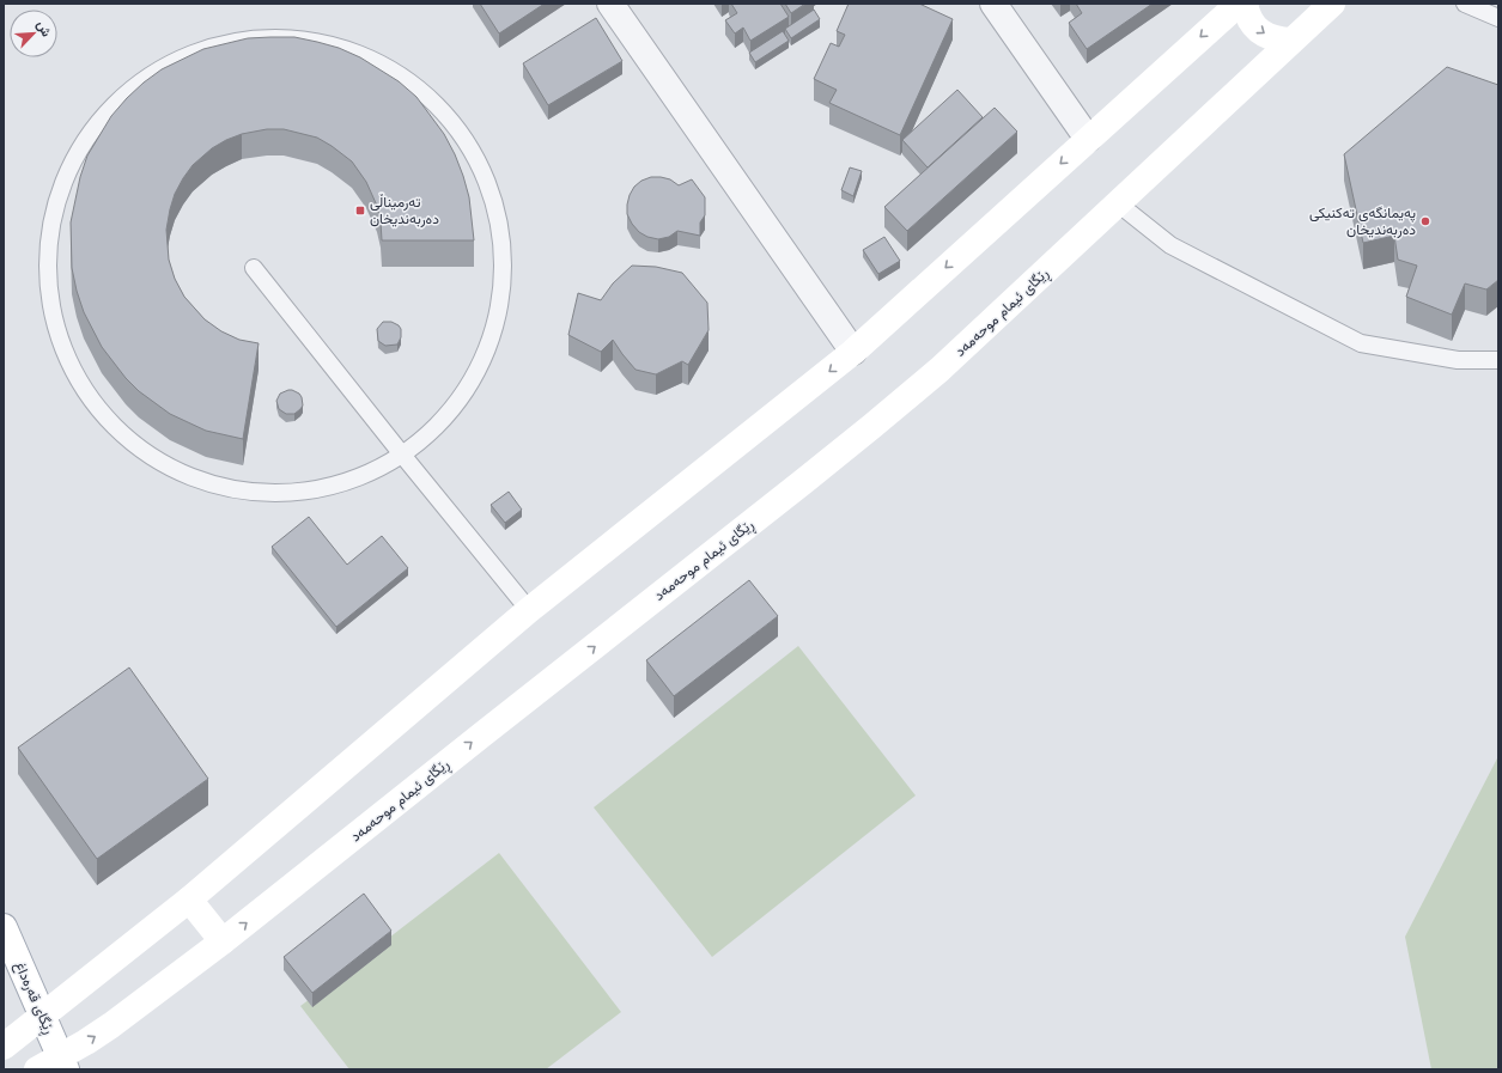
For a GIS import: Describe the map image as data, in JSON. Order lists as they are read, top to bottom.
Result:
{
  "streets": {
    "main road": ["ڕێگای ئیمام موحەمەد", "ڕێگای قەرەداغ"]
  },
  "crossings": [
    ["ڕێگای ئیمام موحەمەد", "ڕێگای قەرەداغ"]
  ],
  "places": {
    "transit": ["تەرمیناڵی دەربەندیخان"],
    "other": ["په‌یمانگه‌ى ته‌كنیكى ده‌ربه‌ندیخان"]
  },
  "north": "top right"
}
